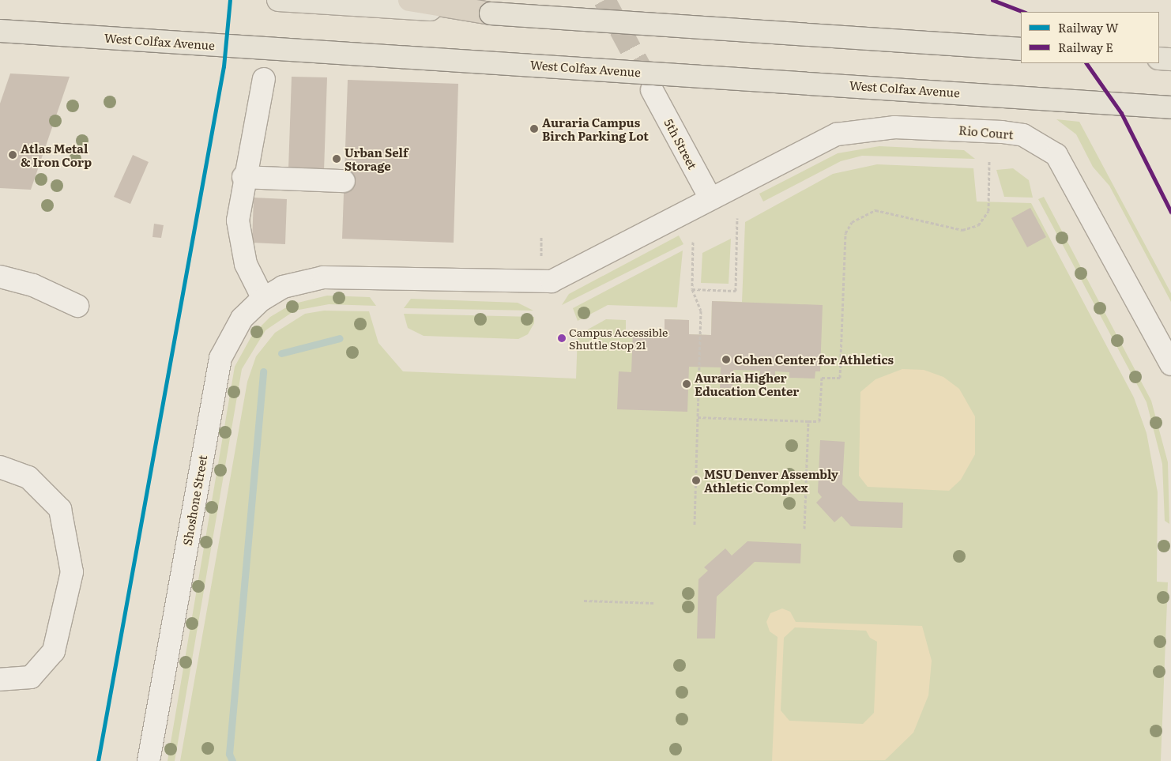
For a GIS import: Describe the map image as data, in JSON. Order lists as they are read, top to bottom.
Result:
{
  "streets": {
    "main road": ["West Colfax Avenue"],
    "street": ["Rio Court", "5th Street", "Shoshone Street"]
  },
  "crossings": [
    ["Rio Court", "5th Street"],
    ["Rio Court", "Shoshone Street"],
    ["5th Street", "Shoshone Street"]
  ],
  "places": [
    "Auraria Campus Birch Parking Lot",
    "Atlas Metal & Iron Corp",
    "Urban Self Storage",
    "Campus Accessible Shuttle Stop 21",
    "Cohen Center for Athletics",
    "Auraria Higher Education Center",
    "MSU Denver Assembly Athletic Complex"
  ],
  "lines": ["rail line W", "rail line E"],
  "legend": ["Railway W", "Railway E"]
}
